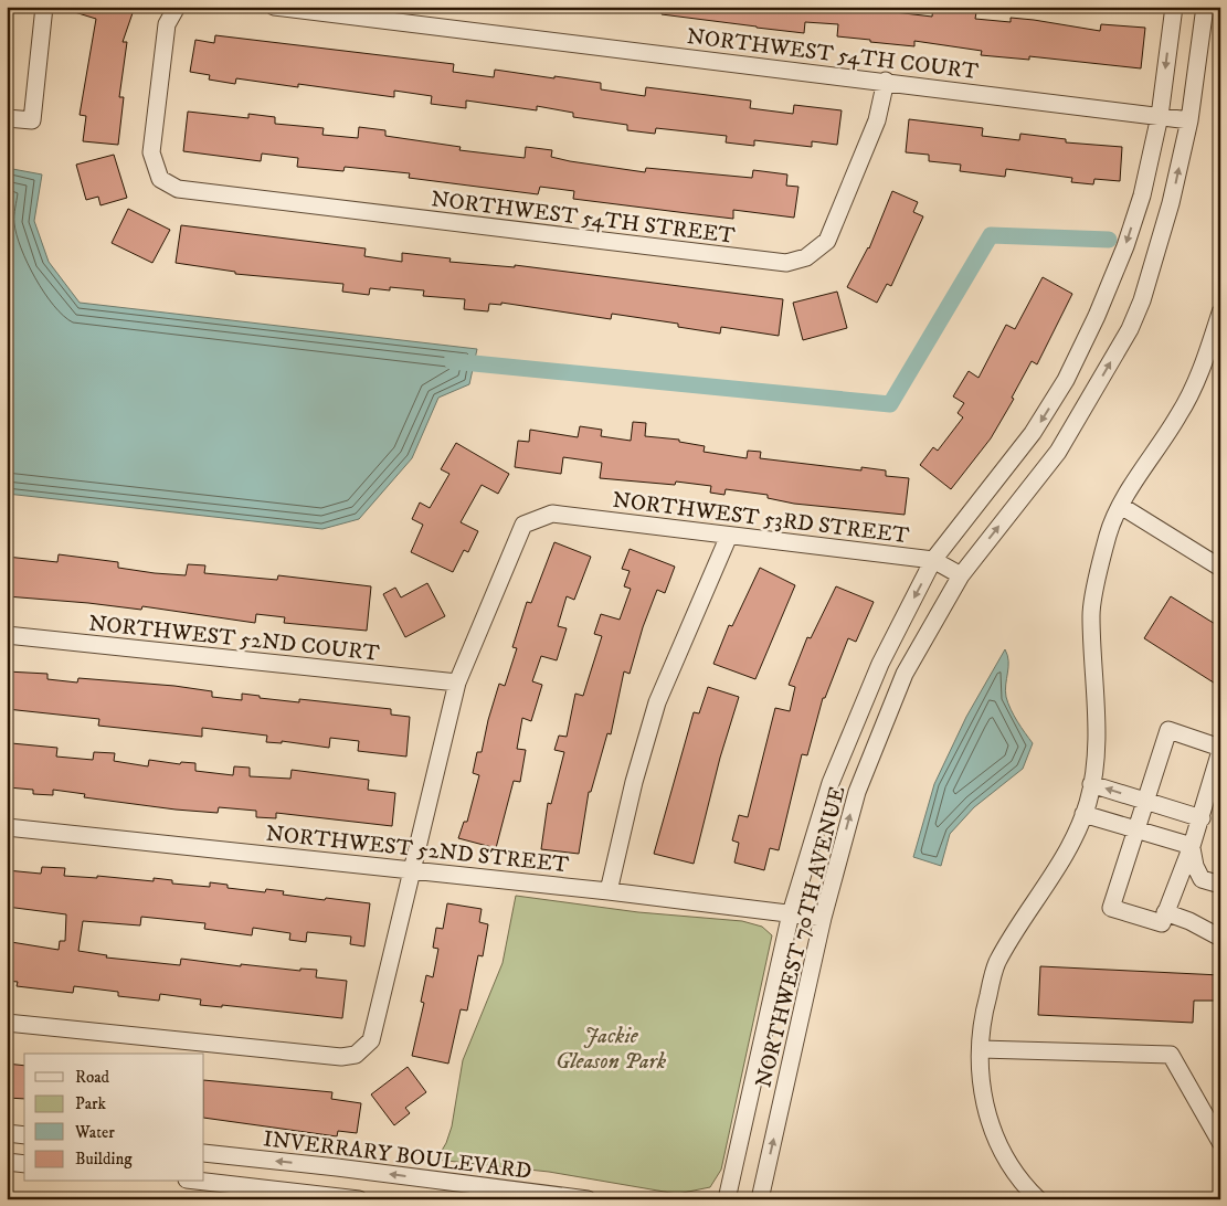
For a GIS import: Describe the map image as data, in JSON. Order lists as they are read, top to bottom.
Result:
{
  "streets": {
    "street": [
      "NORTHWEST 54TH COURT",
      "NORTHWEST 54TH STREET",
      "NORTHWEST 53RD STREET",
      "NORTHWEST 52ND COURT",
      "NORTHWEST 52ND STREET",
      "NORTHWEST 70TH AVENUE",
      "INVERRARY BOULEVARD"
    ]
  },
  "crossings": [
    ["NORTHWEST 54TH COURT", "NORTHWEST 54TH STREET"],
    ["NORTHWEST 54TH COURT", "NORTHWEST 70TH AVENUE"],
    ["NORTHWEST 53RD STREET", "NORTHWEST 52ND COURT"],
    ["NORTHWEST 53RD STREET", "NORTHWEST 70TH AVENUE"],
    ["NORTHWEST 52ND STREET", "NORTHWEST 70TH AVENUE"]
  ],
  "parks": ["Jackie Gleason Park"],
  "legend": [
    "Road",
    "Park",
    "Water",
    "Building"
  ]
}
